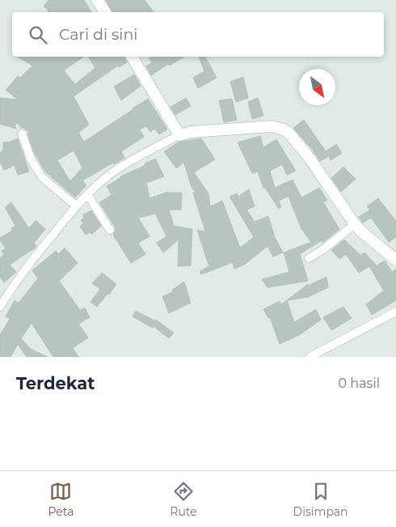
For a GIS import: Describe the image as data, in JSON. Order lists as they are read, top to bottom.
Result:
{
  "north": "bottom right",
  "page": {
    "search": "Cari di sini",
    "heading": ["Terdekat", "0 hasil"],
    "nav": ["Peta", "Rute", "Disimpan"]
  }
}
